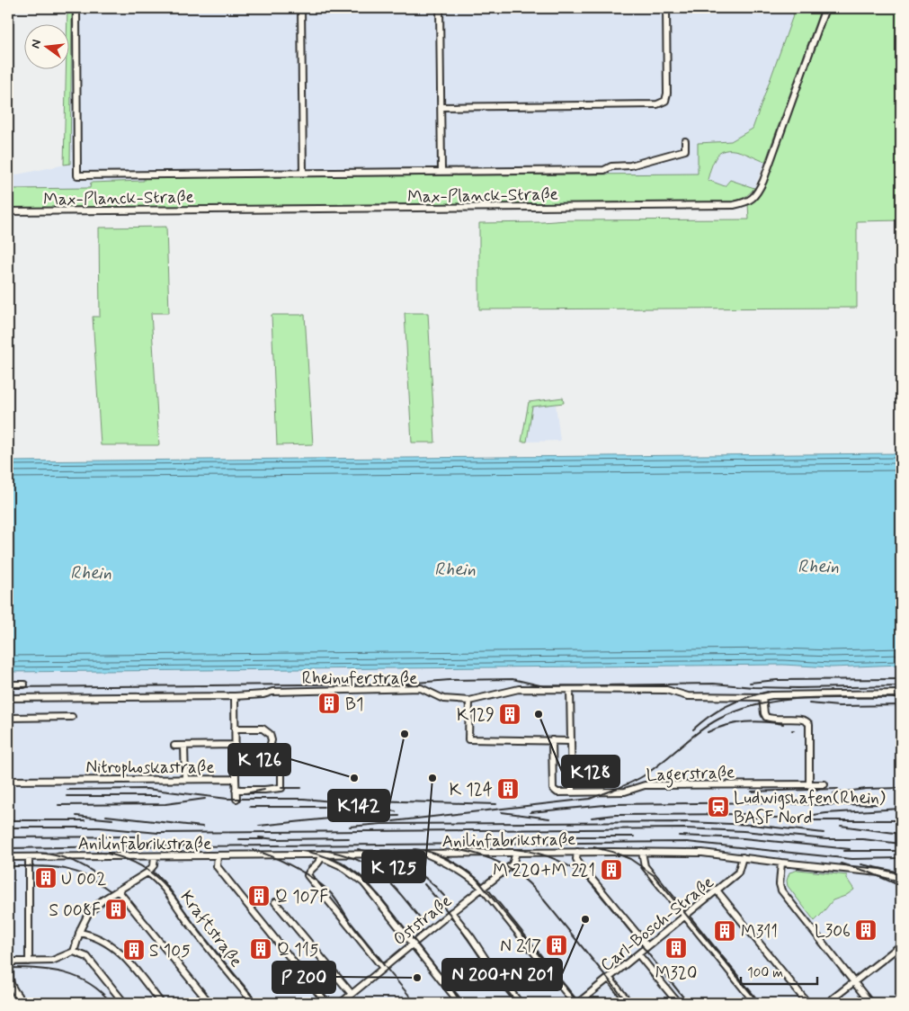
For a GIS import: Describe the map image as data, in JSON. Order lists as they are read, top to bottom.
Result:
{
  "streets": {
    "street": [
      "Max-Planck-Straße",
      "Rheinuferstraße",
      "Nitrophoskastraße",
      "Lagerstraße",
      "Anilinfabrikstraße",
      "Oststraße",
      "Carl-Bosch-Straße",
      "Kraftstraße"
    ]
  },
  "crossings": [
    ["Rheinuferstraße", "Nitrophoskastraße"],
    ["Anilinfabrikstraße", "Oststraße"],
    ["Anilinfabrikstraße", "Carl-Bosch-Straße"]
  ],
  "water": ["Rhein"],
  "places": {
    "building": [
      "B1",
      "K129",
      "K 124",
      "M 220+M 221",
      "U 002",
      "Q 107F",
      "S 008F",
      "L306",
      "M311",
      "N 217",
      "M320",
      "Q 115",
      "S 105"
    ],
    "other": [
      "K128",
      "K142",
      "K 126",
      "K 125",
      "N 200+N 201",
      "P 200"
    ],
    "station": ["Ludwigshafen(Rhein) BASF Nord"]
  },
  "scale_bar": "100 m",
  "north": "left"
}
